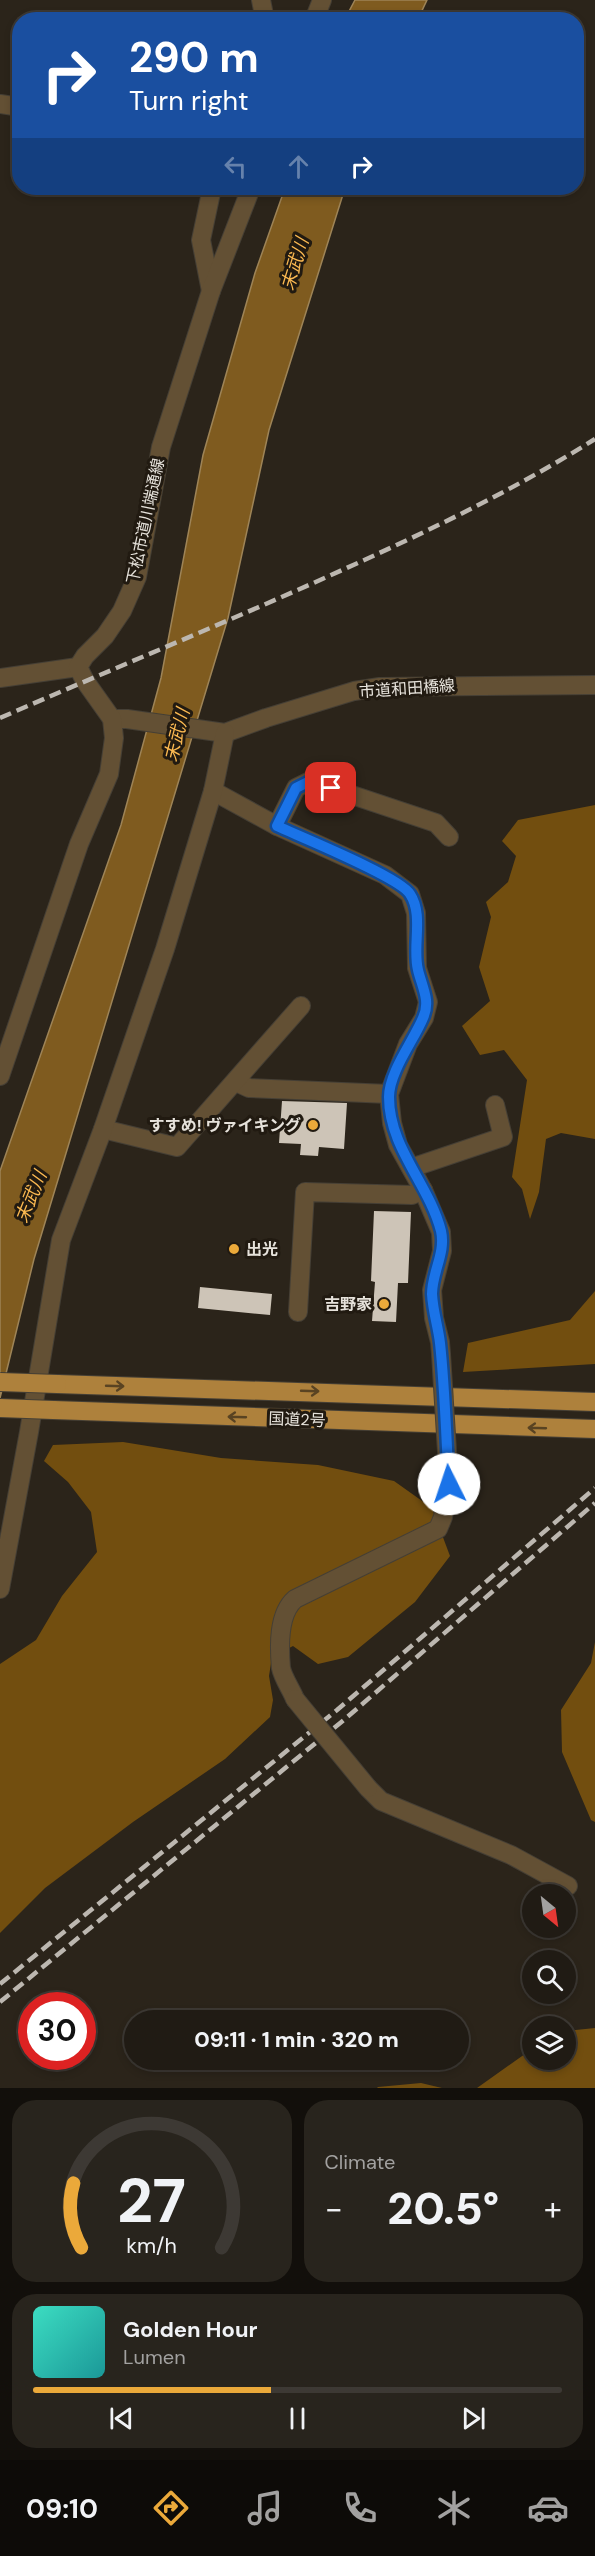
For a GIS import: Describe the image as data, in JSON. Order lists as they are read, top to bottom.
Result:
{
  "streets": {
    "highway": ["国道2号"],
    "street": ["下松市道川端通線", "市道和田橋線"]
  },
  "water": ["末武川"],
  "places": ["すすめ! ヴァイキング", "出光", "吉野家"],
  "north": "bottom right",
  "page": {
    "turn": ["290 m", "Turn right"],
    "limit": "30",
    "trip": "09:11 · 1 min · 320 m",
    "tile": "Climate",
    "heat": ["−", "20.5°", "+"],
    "song": ["Golden Hour", "Lumen"],
    "tabs": "09:10",
    "gauge": ["27", "km/h"]
  }
}
